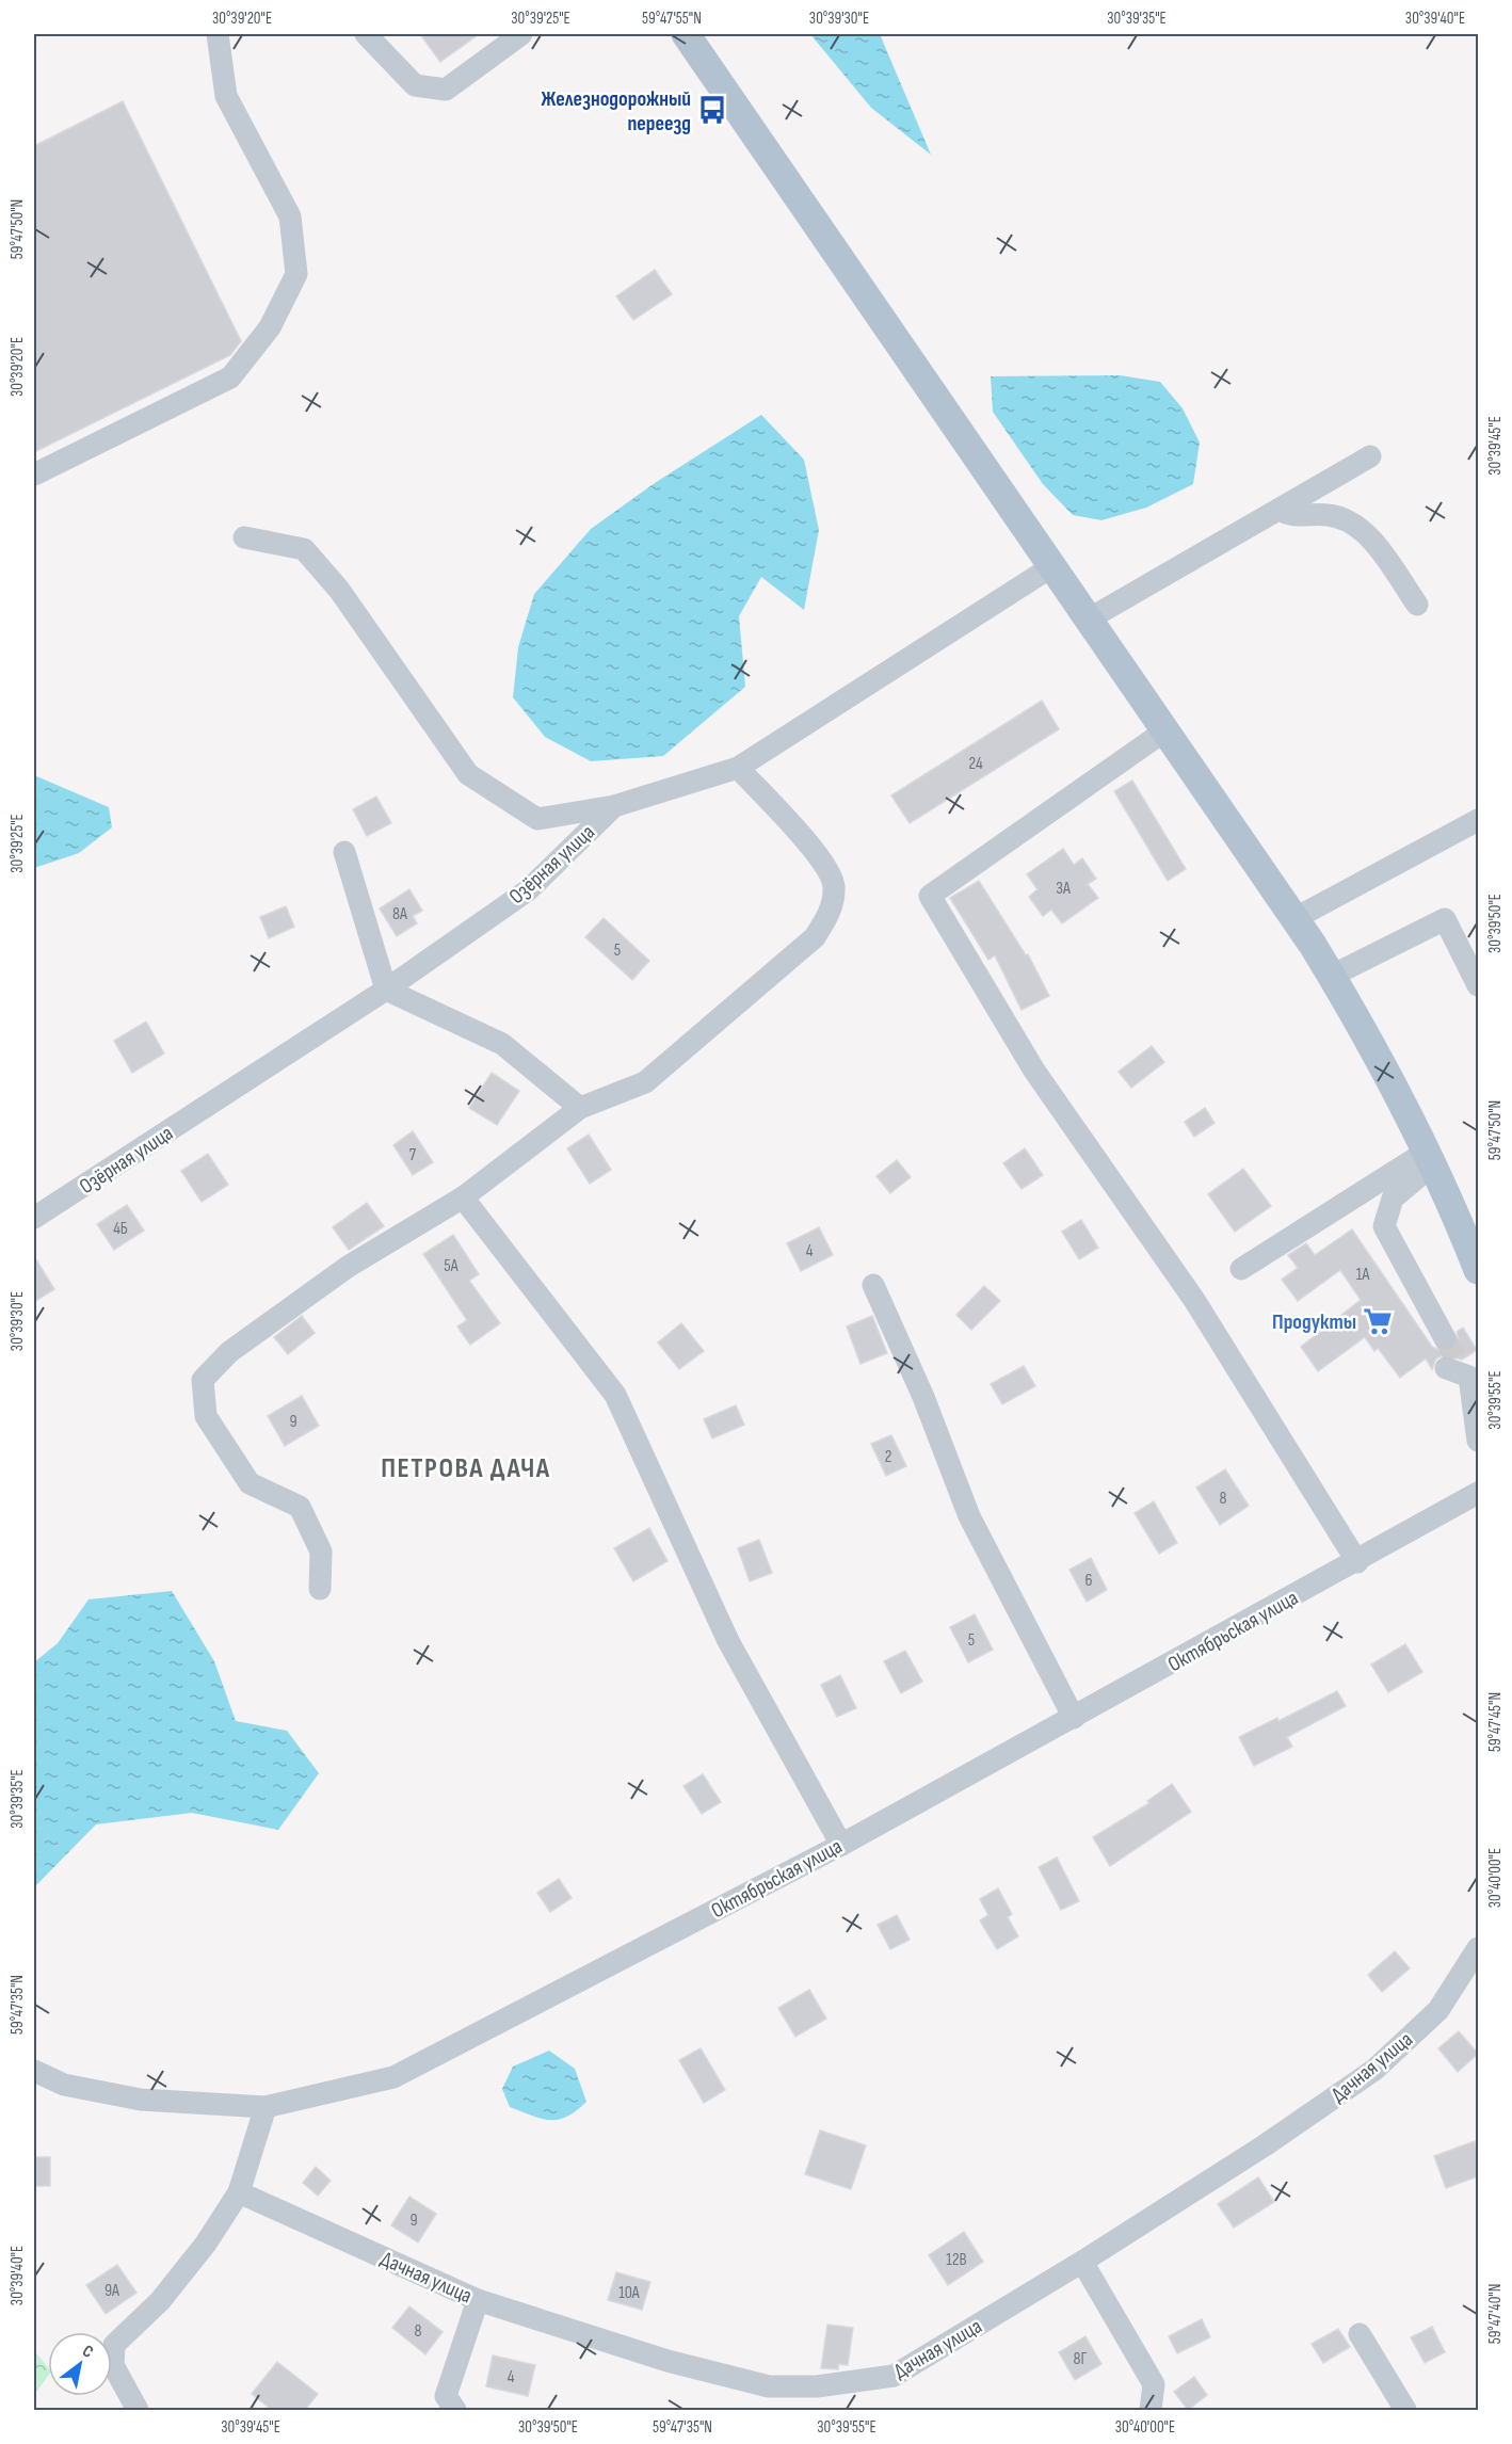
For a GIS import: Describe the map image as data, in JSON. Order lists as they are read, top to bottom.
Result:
{
  "streets": {
    "street": ["Озёрная улица", "Октябрьская улица", "Дачная улица"]
  },
  "districts": ["ПЕТРОВА ДАЧА"],
  "places": {
    "bus stop": ["Железнодорожный переезд"],
    "supermarket": ["Продукты"]
  },
  "house_numbers": [
    "24",
    "3А",
    "8А",
    "5",
    "7",
    "4Б",
    "4",
    "5А",
    "1А",
    "9",
    "2",
    "8",
    "6",
    "5",
    "9",
    "12В",
    "9А",
    "10А",
    "8",
    "8Г",
    "4"
  ],
  "north": "top right",
  "coordinates": [
    "30°39'20\"E",
    "30°39'25\"E",
    "59°47'55\"N",
    "30°39'30\"E",
    "30°39'35\"E",
    "30°39'40\"E",
    "59°47'50\"N",
    "30°39'45\"E",
    "30°39'50\"E",
    "30°39'55\"E",
    "59°47'45\"N",
    "30°40'00\"E",
    "59°47'35\"N",
    "59°47'40\"N"
  ]
}
